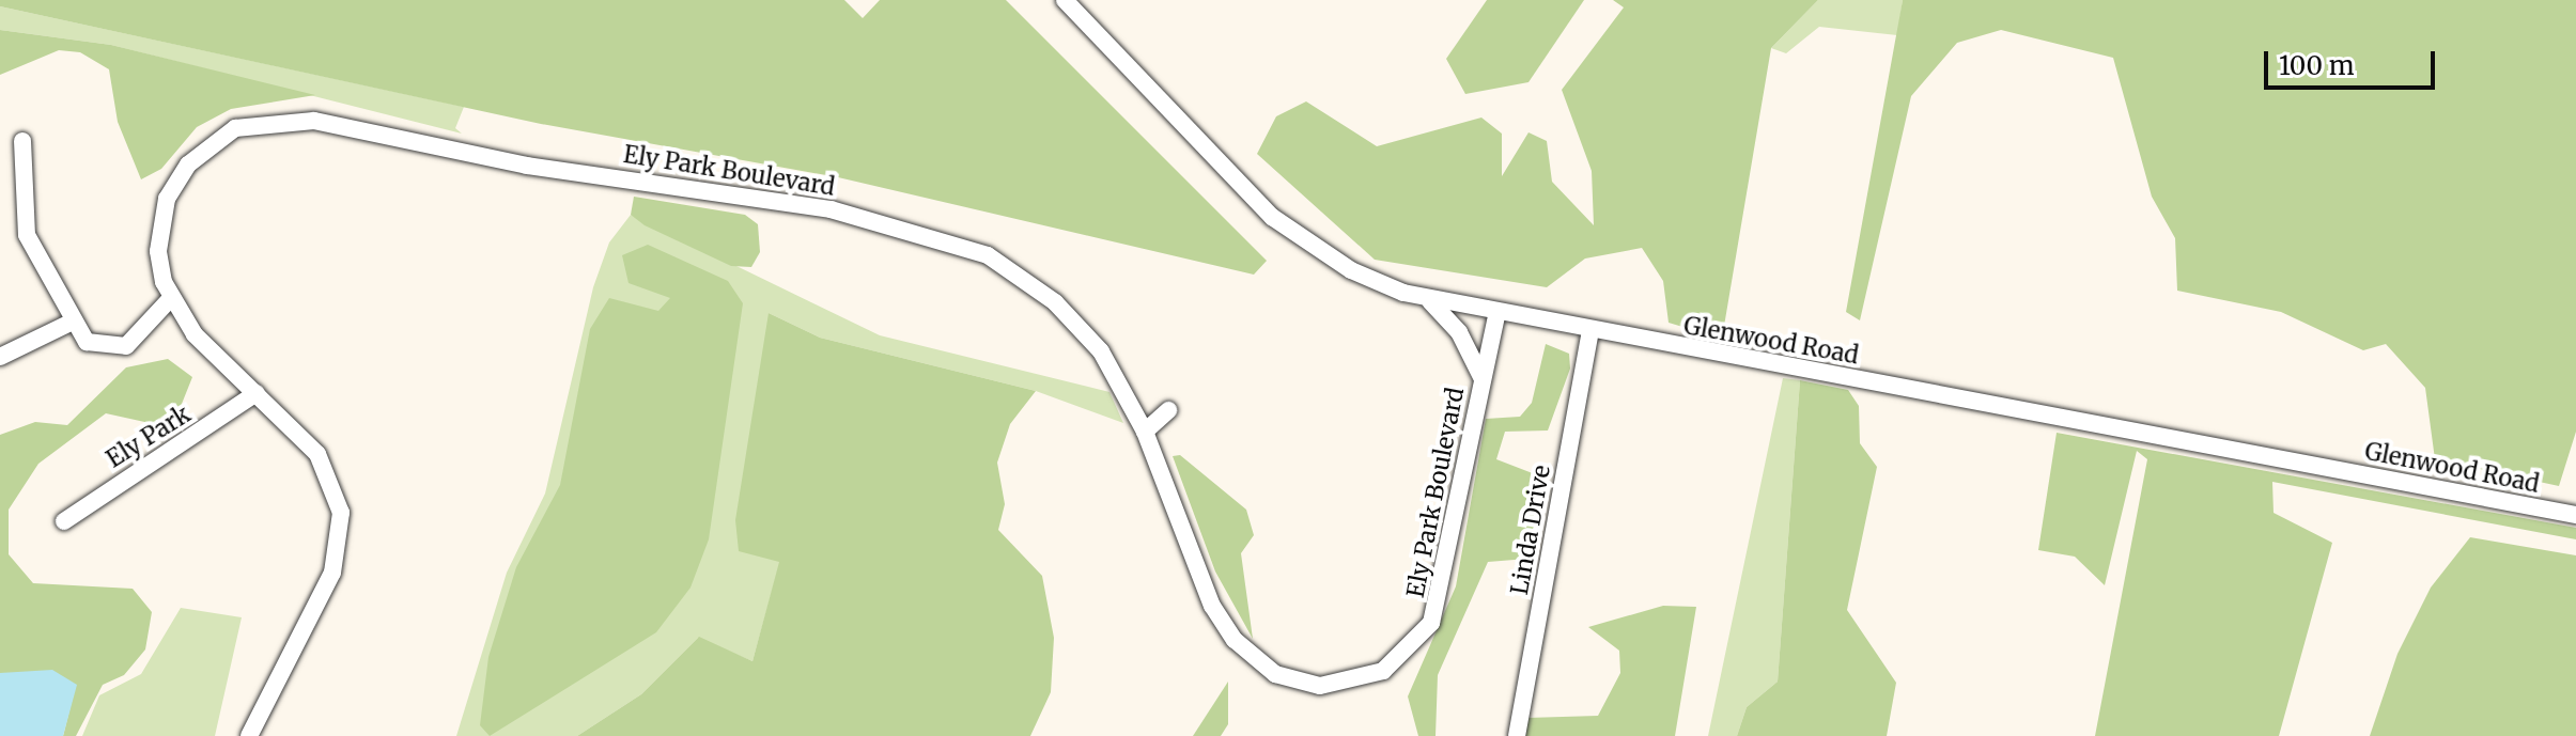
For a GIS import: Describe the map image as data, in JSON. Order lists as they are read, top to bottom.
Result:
{
  "streets": {
    "street": [
      "Ely Park Boulevard",
      "Glenwood Road",
      "Ely Park",
      "Linda Drive"
    ]
  },
  "crossings": [
    ["Ely Park Boulevard", "Glenwood Road"],
    ["Ely Park Boulevard", "Ely Park"],
    ["Glenwood Road", "Linda Drive"]
  ],
  "scale_bar": "100 m"
}
